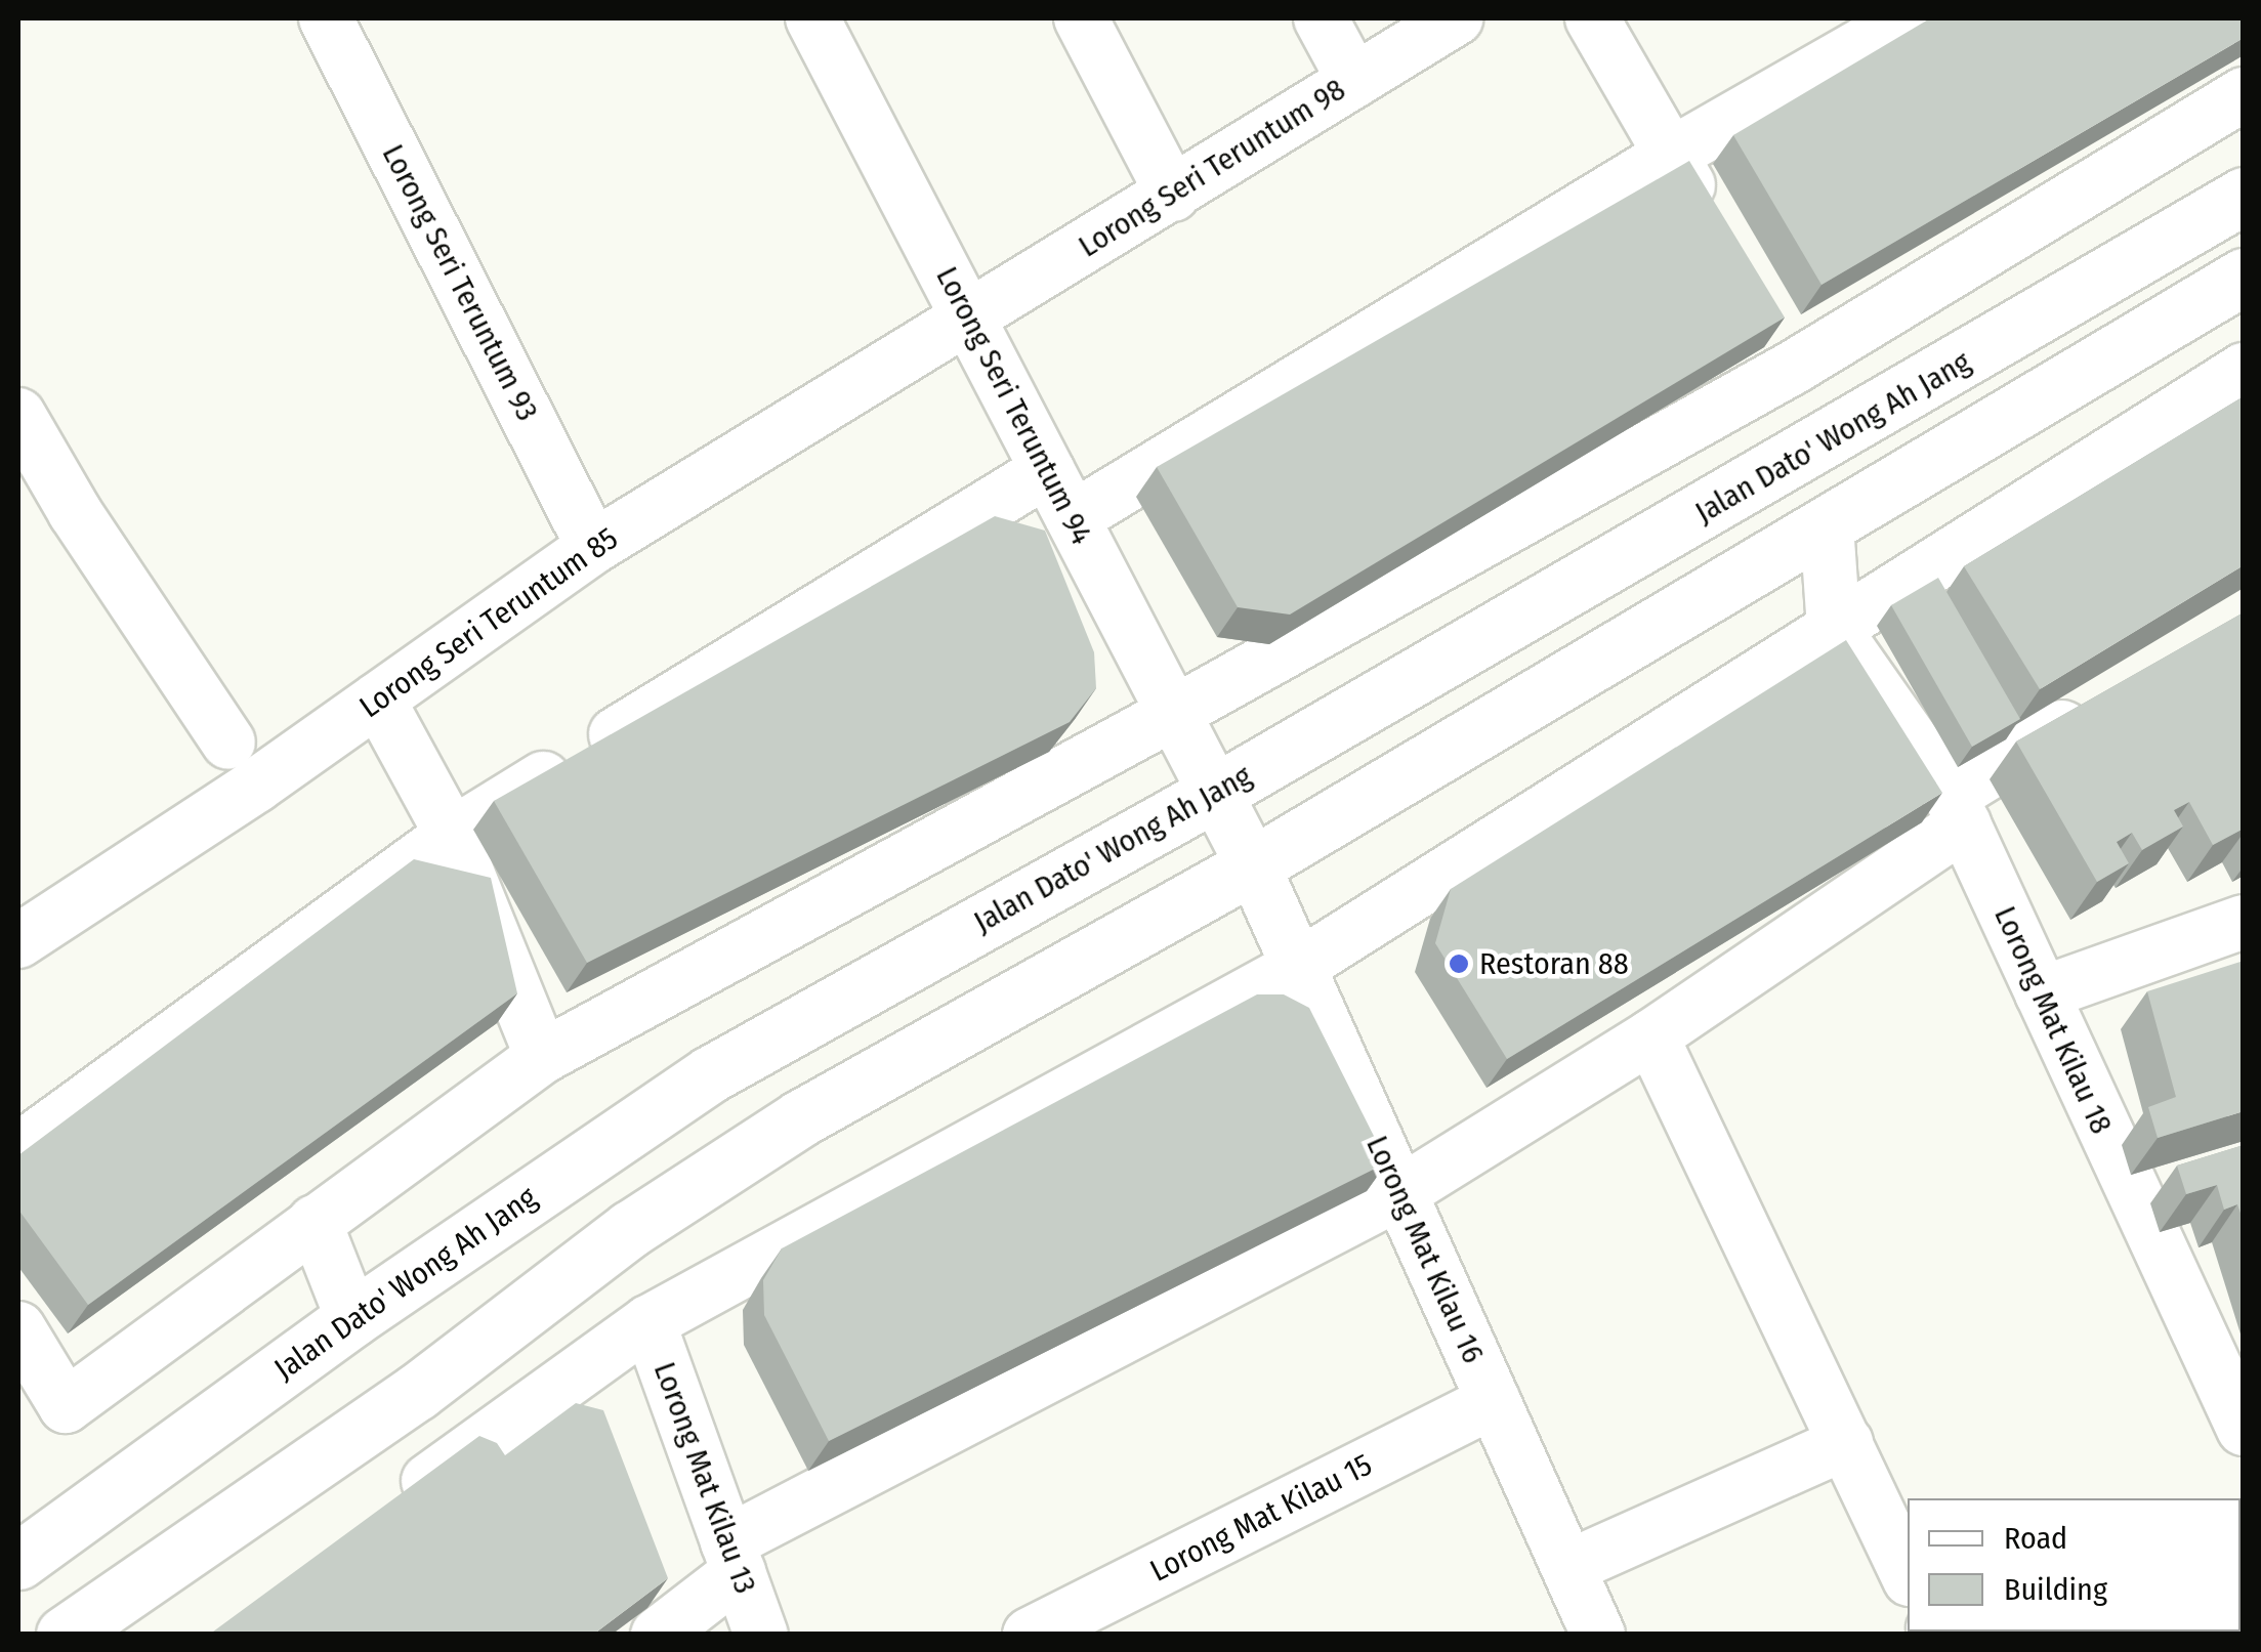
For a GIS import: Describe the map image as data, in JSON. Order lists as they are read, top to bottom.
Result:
{
  "streets": {
    "main road": ["Jalan Dato' Wong Ah Jang"],
    "street": [
      "Lorong Seri Teruntum 98",
      "Lorong Seri Teruntum 93",
      "Lorong Seri Teruntum 94",
      "Lorong Seri Teruntum 85",
      "Lorong Mat Kilau 18",
      "Lorong Mat Kilau 16",
      "Lorong Mat Kilau 13",
      "Lorong Mat Kilau 15"
    ]
  },
  "crossings": [
    ["Lorong Seri Teruntum 98", "Lorong Seri Teruntum 94"],
    ["Lorong Seri Teruntum 98", "Lorong Seri Teruntum 85"],
    ["Lorong Seri Teruntum 93", "Lorong Seri Teruntum 85"],
    ["Lorong Seri Teruntum 94", "Jalan Dato' Wong Ah Jang"],
    ["Lorong Seri Teruntum 94", "Lorong Seri Teruntum 85"],
    ["Lorong Seri Teruntum 94", "Lorong Mat Kilau 16"],
    ["Lorong Mat Kilau 16", "Lorong Mat Kilau 15"]
  ],
  "places": ["Restoran 88"],
  "legend": ["Road", "Building"]
}
